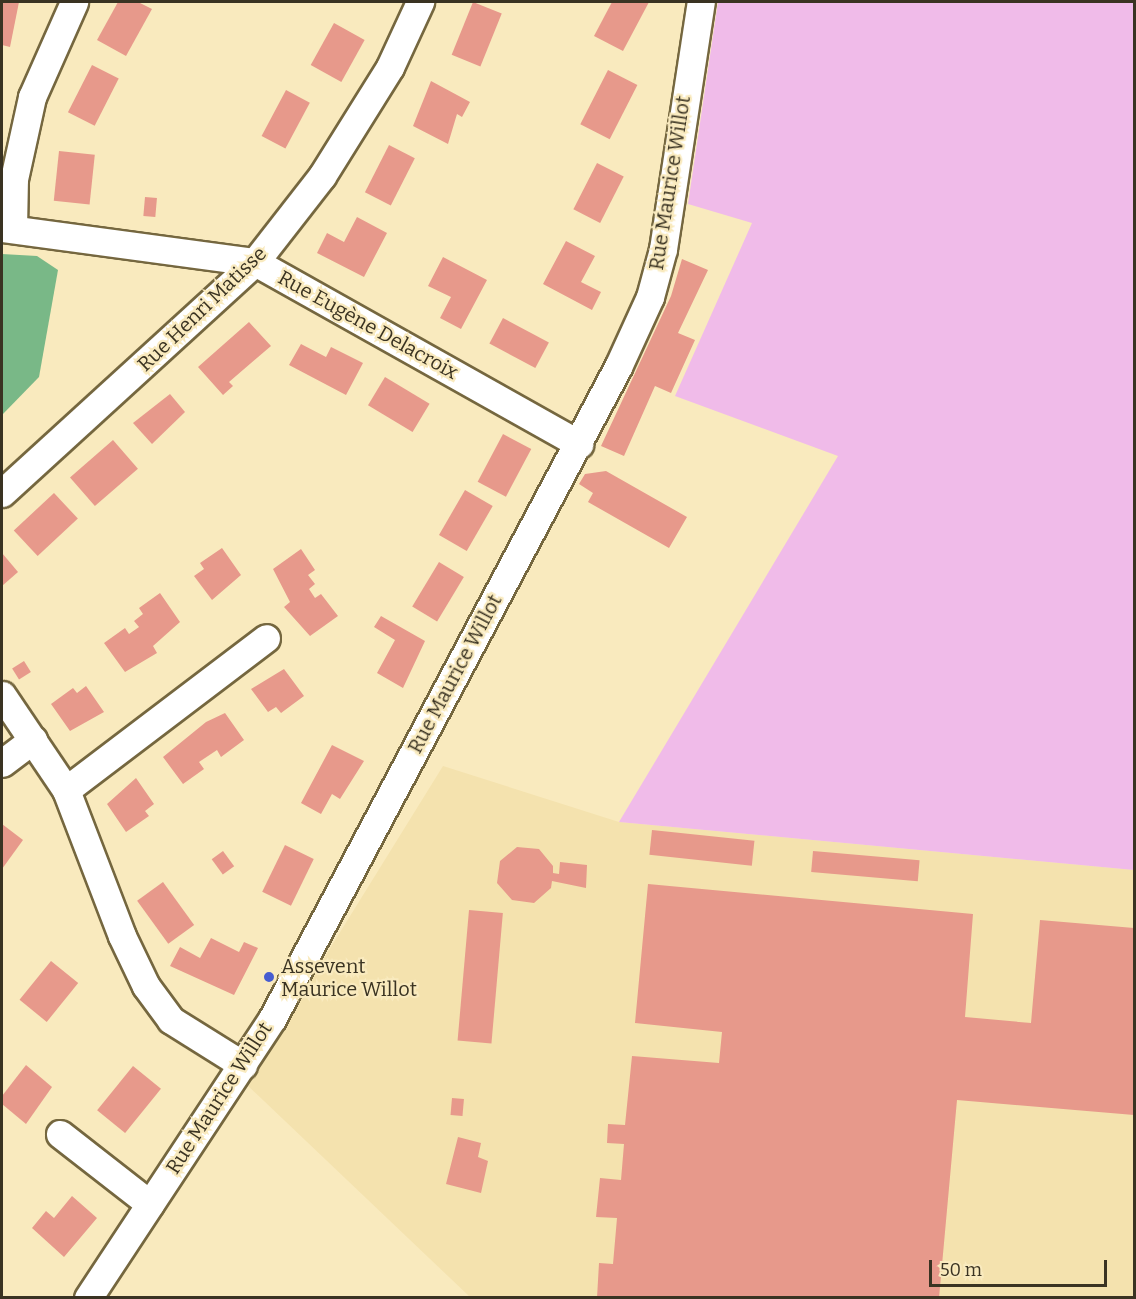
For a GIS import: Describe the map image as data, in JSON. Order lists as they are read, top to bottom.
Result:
{
  "streets": {
    "street": ["Rue Maurice Willot", "Rue Henri Matisse", "Rue Eugène Delacroix"]
  },
  "crossings": [
    ["Rue Maurice Willot", "Rue Eugène Delacroix"],
    ["Rue Henri Matisse", "Rue Eugène Delacroix"]
  ],
  "places": ["Assevent Maurice Willot"],
  "scale_bar": "50 m"
}
